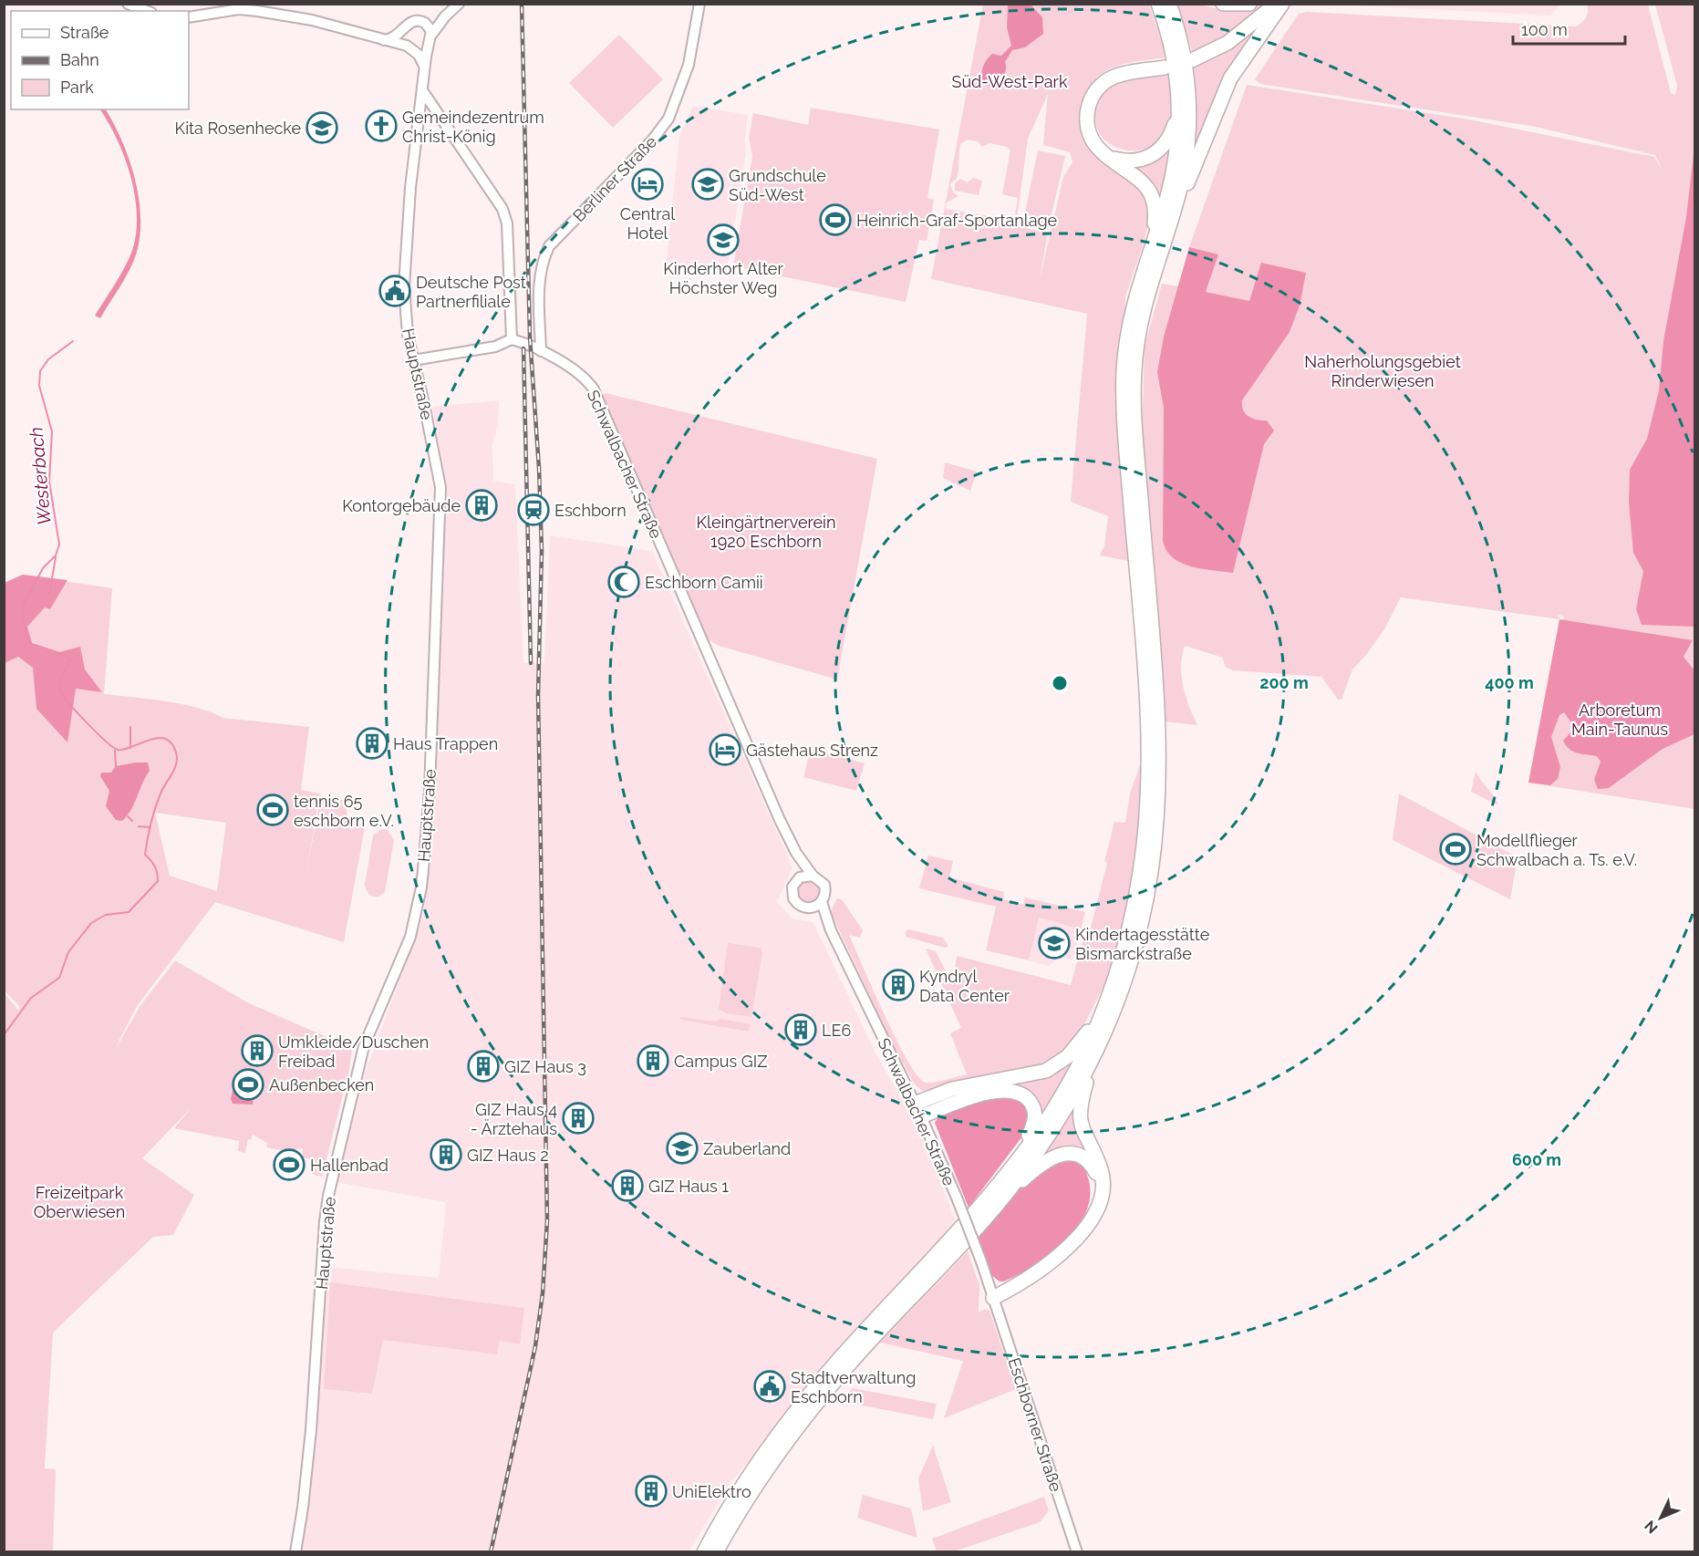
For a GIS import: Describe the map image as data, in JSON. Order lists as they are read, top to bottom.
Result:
{
  "streets": {
    "street": [
      "Berliner Straße",
      "Hauptstraße",
      "Schwalbacher Straße",
      "Eschborner Straße"
    ]
  },
  "crossings": [
    ["Berliner Straße", "Schwalbacher Straße"],
    ["Schwalbacher Straße", "Eschborner Straße"]
  ],
  "water": ["Westerbach"],
  "parks": [
    "Süd-West-Park",
    "Naherholungsgebiet Rinderwiesen",
    "Kleingärtnerverein 1920 Eschborn",
    "Arboretum Main-Taunus",
    "Freizeitpark Oberwiesen"
  ],
  "places": {
    "church": ["Gemeindezentrum Christ-König"],
    "school or university": [
      "Kita Rosenhecke",
      "Grundschule Süd-West",
      "Kinderhort Alter Höchster Weg",
      "Kindertagesstätte Bismarckstraße",
      "Zauberland"
    ],
    "hotel": ["Central Hotel", "Gästehaus Strenz"],
    "sports": [
      "Heinrich-Graf-Sportanlage",
      "tennis 65 eschborn e.V.",
      "Modellflieger Schwalbach a. Ts. e.V.",
      "Außenbecken",
      "Hallenbad"
    ],
    "public building": ["Deutsche Post Partnerfiliale", "Stadtverwaltung Eschborn"],
    "building": [
      "Kontorgebäude",
      "Haus Trappen",
      "Kyndryl Data Center",
      "LE6",
      "Umkleide/Duschen Freibad",
      "Campus GIZ",
      "GIZ Haus 3",
      "GIZ Haus 4 - Ärztehaus",
      "GIZ Haus 2",
      "GIZ Haus 1",
      "UniElektro"
    ],
    "station": ["Eschborn"],
    "mosque": ["Eschborn Camii"]
  },
  "legend": ["Straße", "Bahn", "Park"],
  "scale_bar": "100 m",
  "north": "bottom left",
  "rings": ["200 m", "400 m", "600 m"]
}
